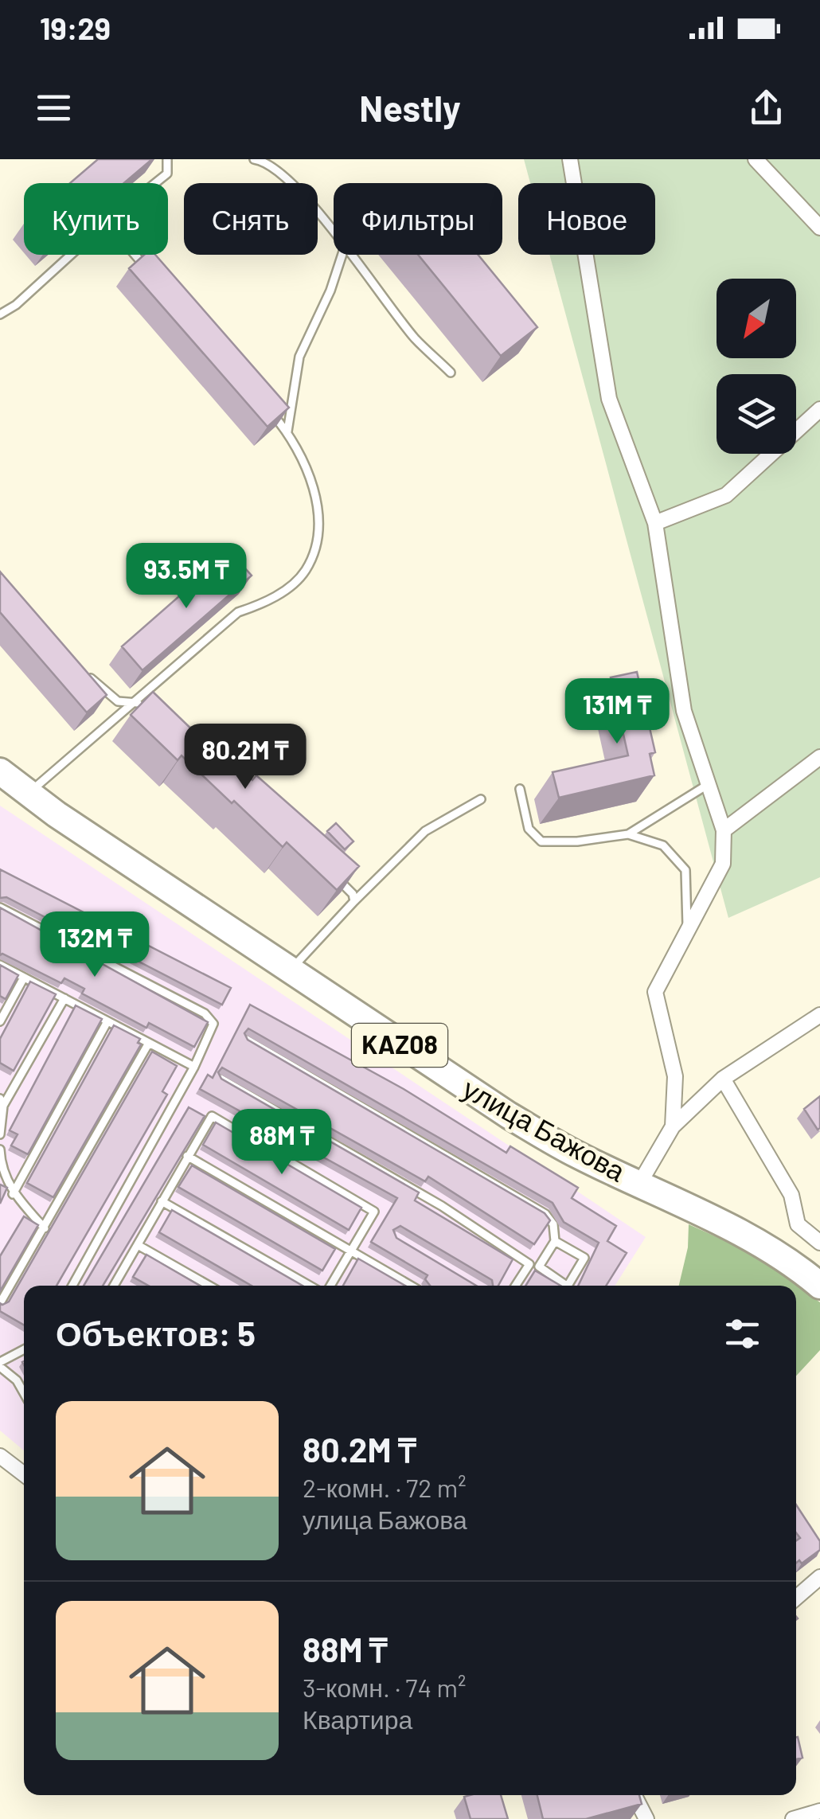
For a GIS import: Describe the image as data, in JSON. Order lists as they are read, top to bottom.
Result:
{
  "streets": {
    "highway": ["KAZ08", "улица Бажова"]
  },
  "north": "bottom left",
  "page": {
    "status": "19:29",
    "header": "Nestly",
    "chip": [
      "Купить",
      "Снять",
      "Фильтры",
      "Новое"
    ],
    "price": [
      "93.5M ₸",
      "131M ₸",
      "80.2M ₸",
      "132M ₸",
      "88M ₸"
    ],
    "heading": "Объектов: 5",
    "list": [
      {
        "name": "80.2M ₸",
        "note": "2-комн. · 72 m² · улица Бажова"
      },
      {
        "name": "88M ₸",
        "note": "3-комн. · 74 m² · Квартира"
      }
    ]
  }
}
